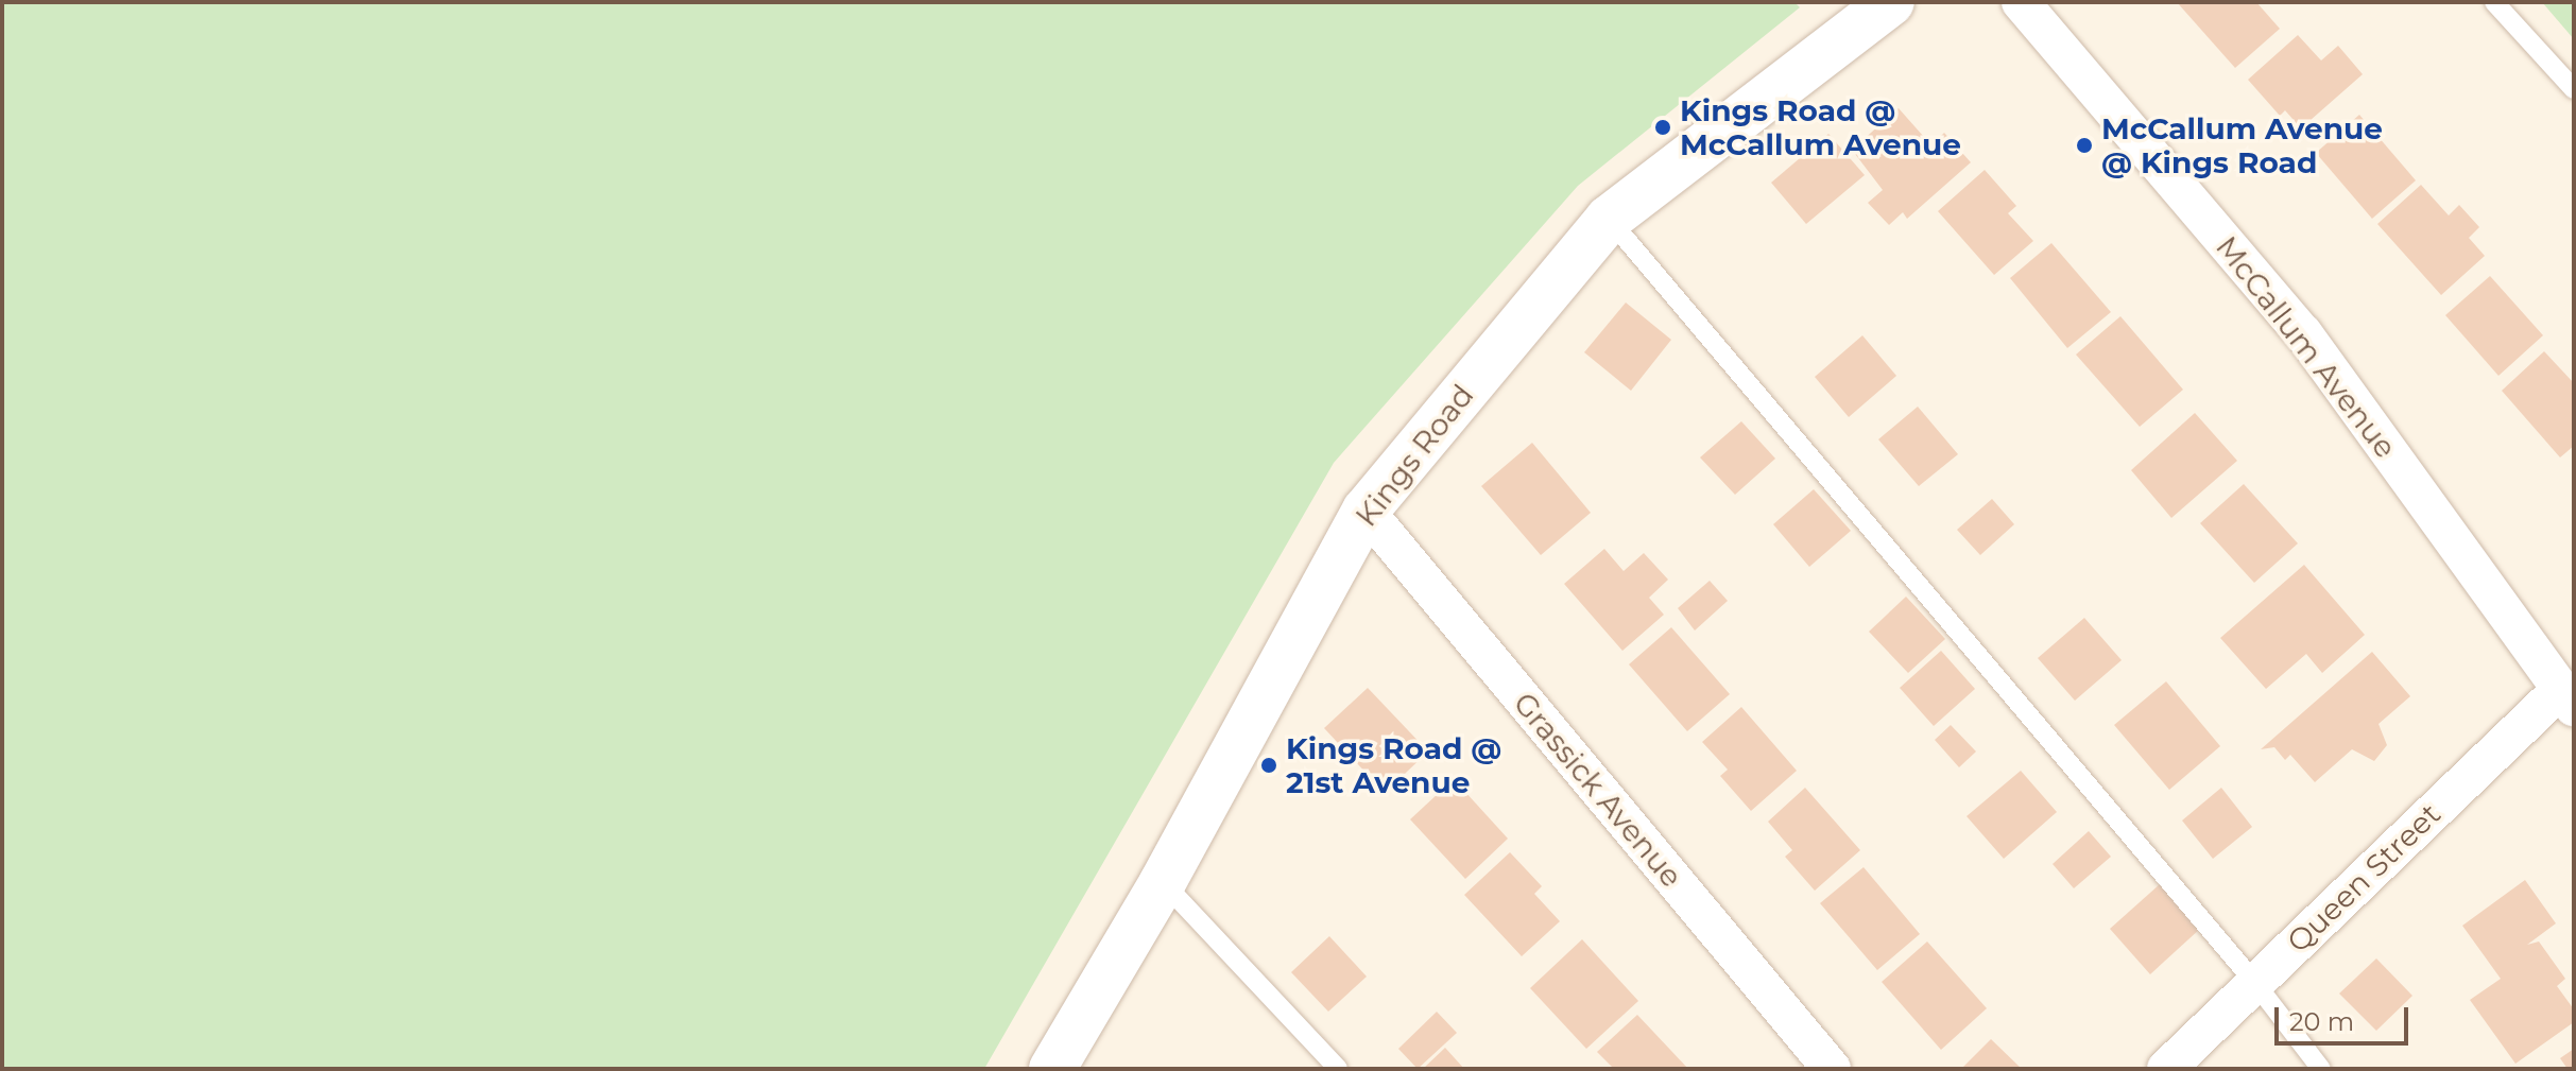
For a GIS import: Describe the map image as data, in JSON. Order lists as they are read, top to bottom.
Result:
{
  "streets": {
    "street": [
      "McCallum Avenue",
      "Kings Road",
      "Grassick Avenue",
      "Queen Street"
    ]
  },
  "crossings": [
    ["McCallum Avenue", "Queen Street"],
    ["Kings Road", "Grassick Avenue"]
  ],
  "places": ["Kings Road @ McCallum Avenue", "McCallum Avenue @ Kings Road", "Kings Road @ 21st Avenue"],
  "scale_bar": "20 m"
}
